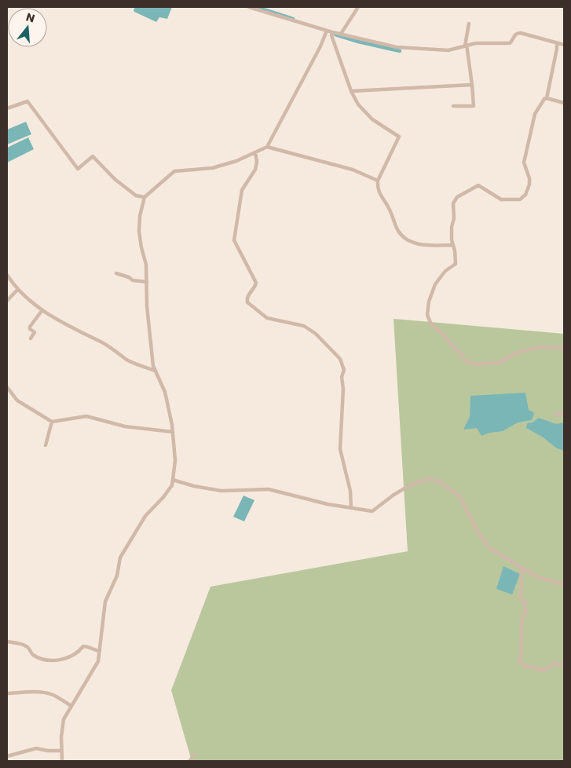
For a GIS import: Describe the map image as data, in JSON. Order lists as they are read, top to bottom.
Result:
{
  "north": "top"
}
